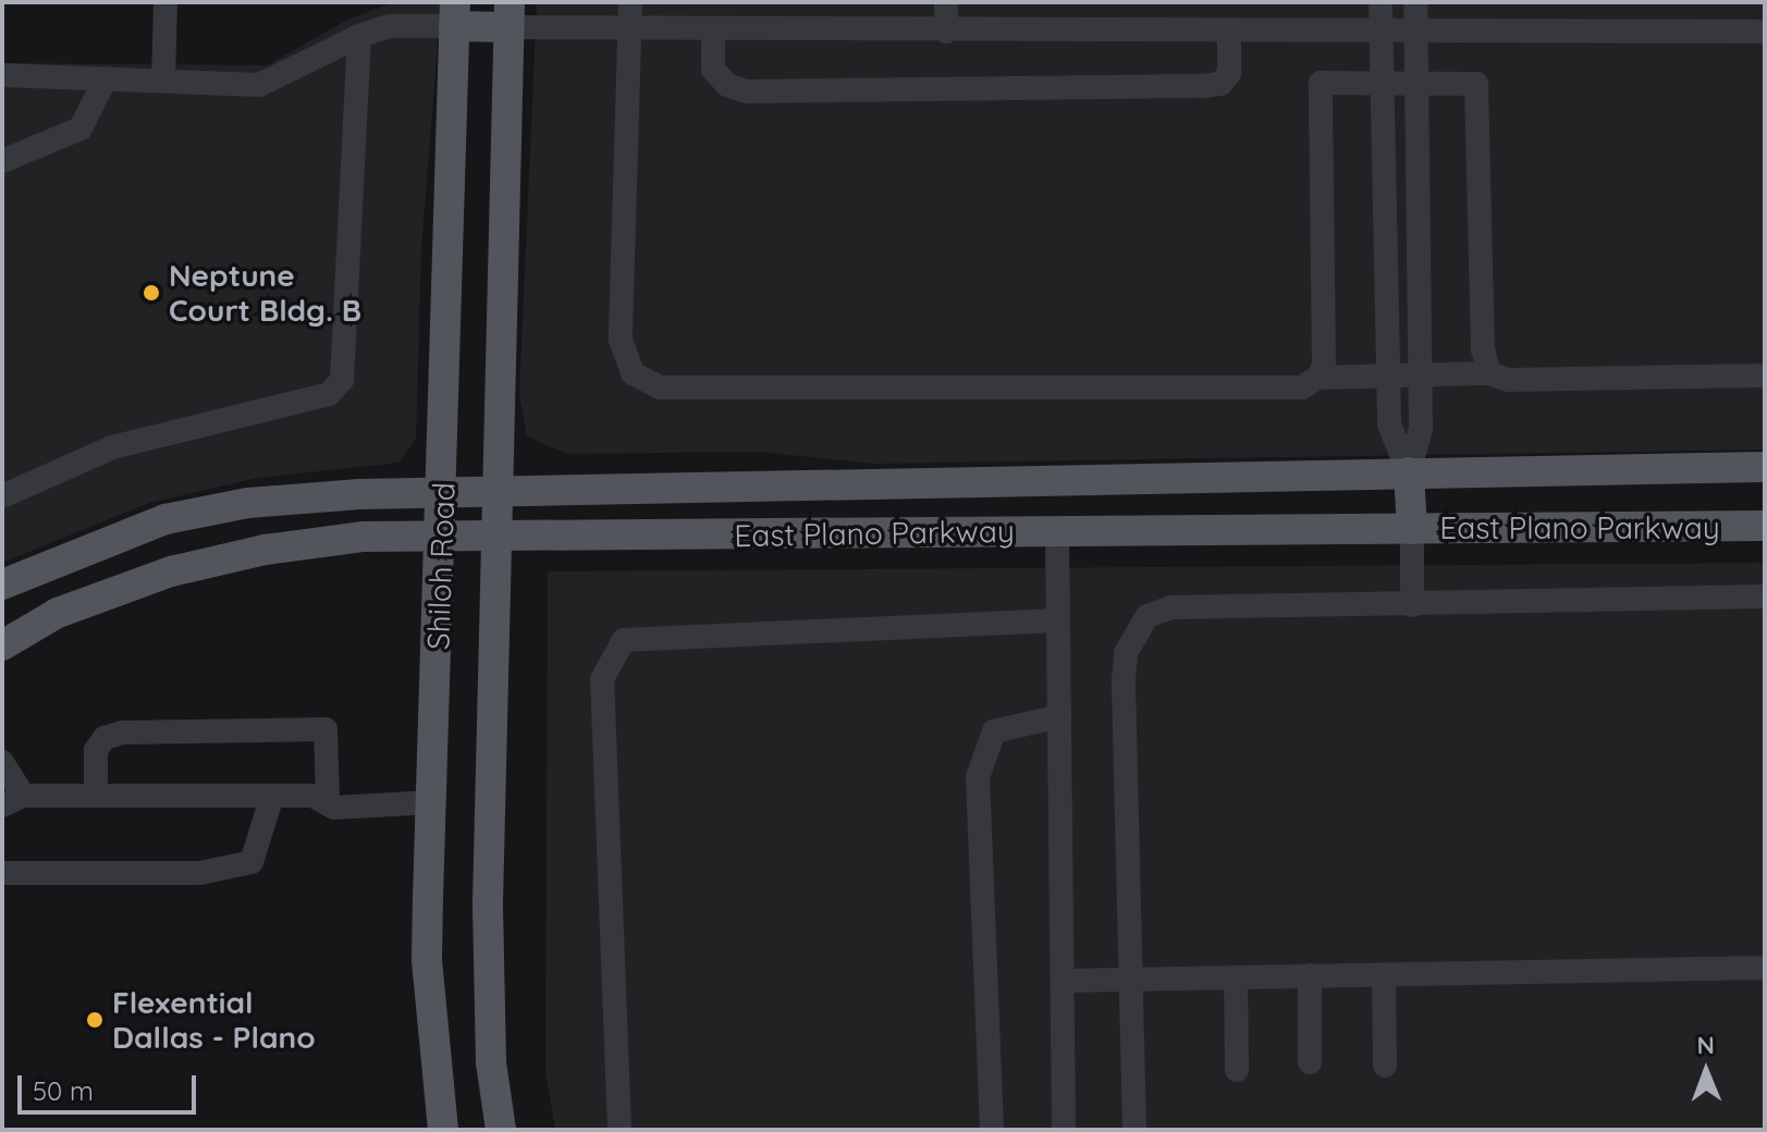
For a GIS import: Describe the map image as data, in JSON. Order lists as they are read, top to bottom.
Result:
{
  "streets": {
    "main road": ["East Plano Parkway", "Shiloh Road"]
  },
  "crossings": [
    ["East Plano Parkway", "Shiloh Road"]
  ],
  "places": ["Neptune Court Bldg. B", "Flexential Dallas - Plano"],
  "scale_bar": "50 m",
  "north": "top"
}
